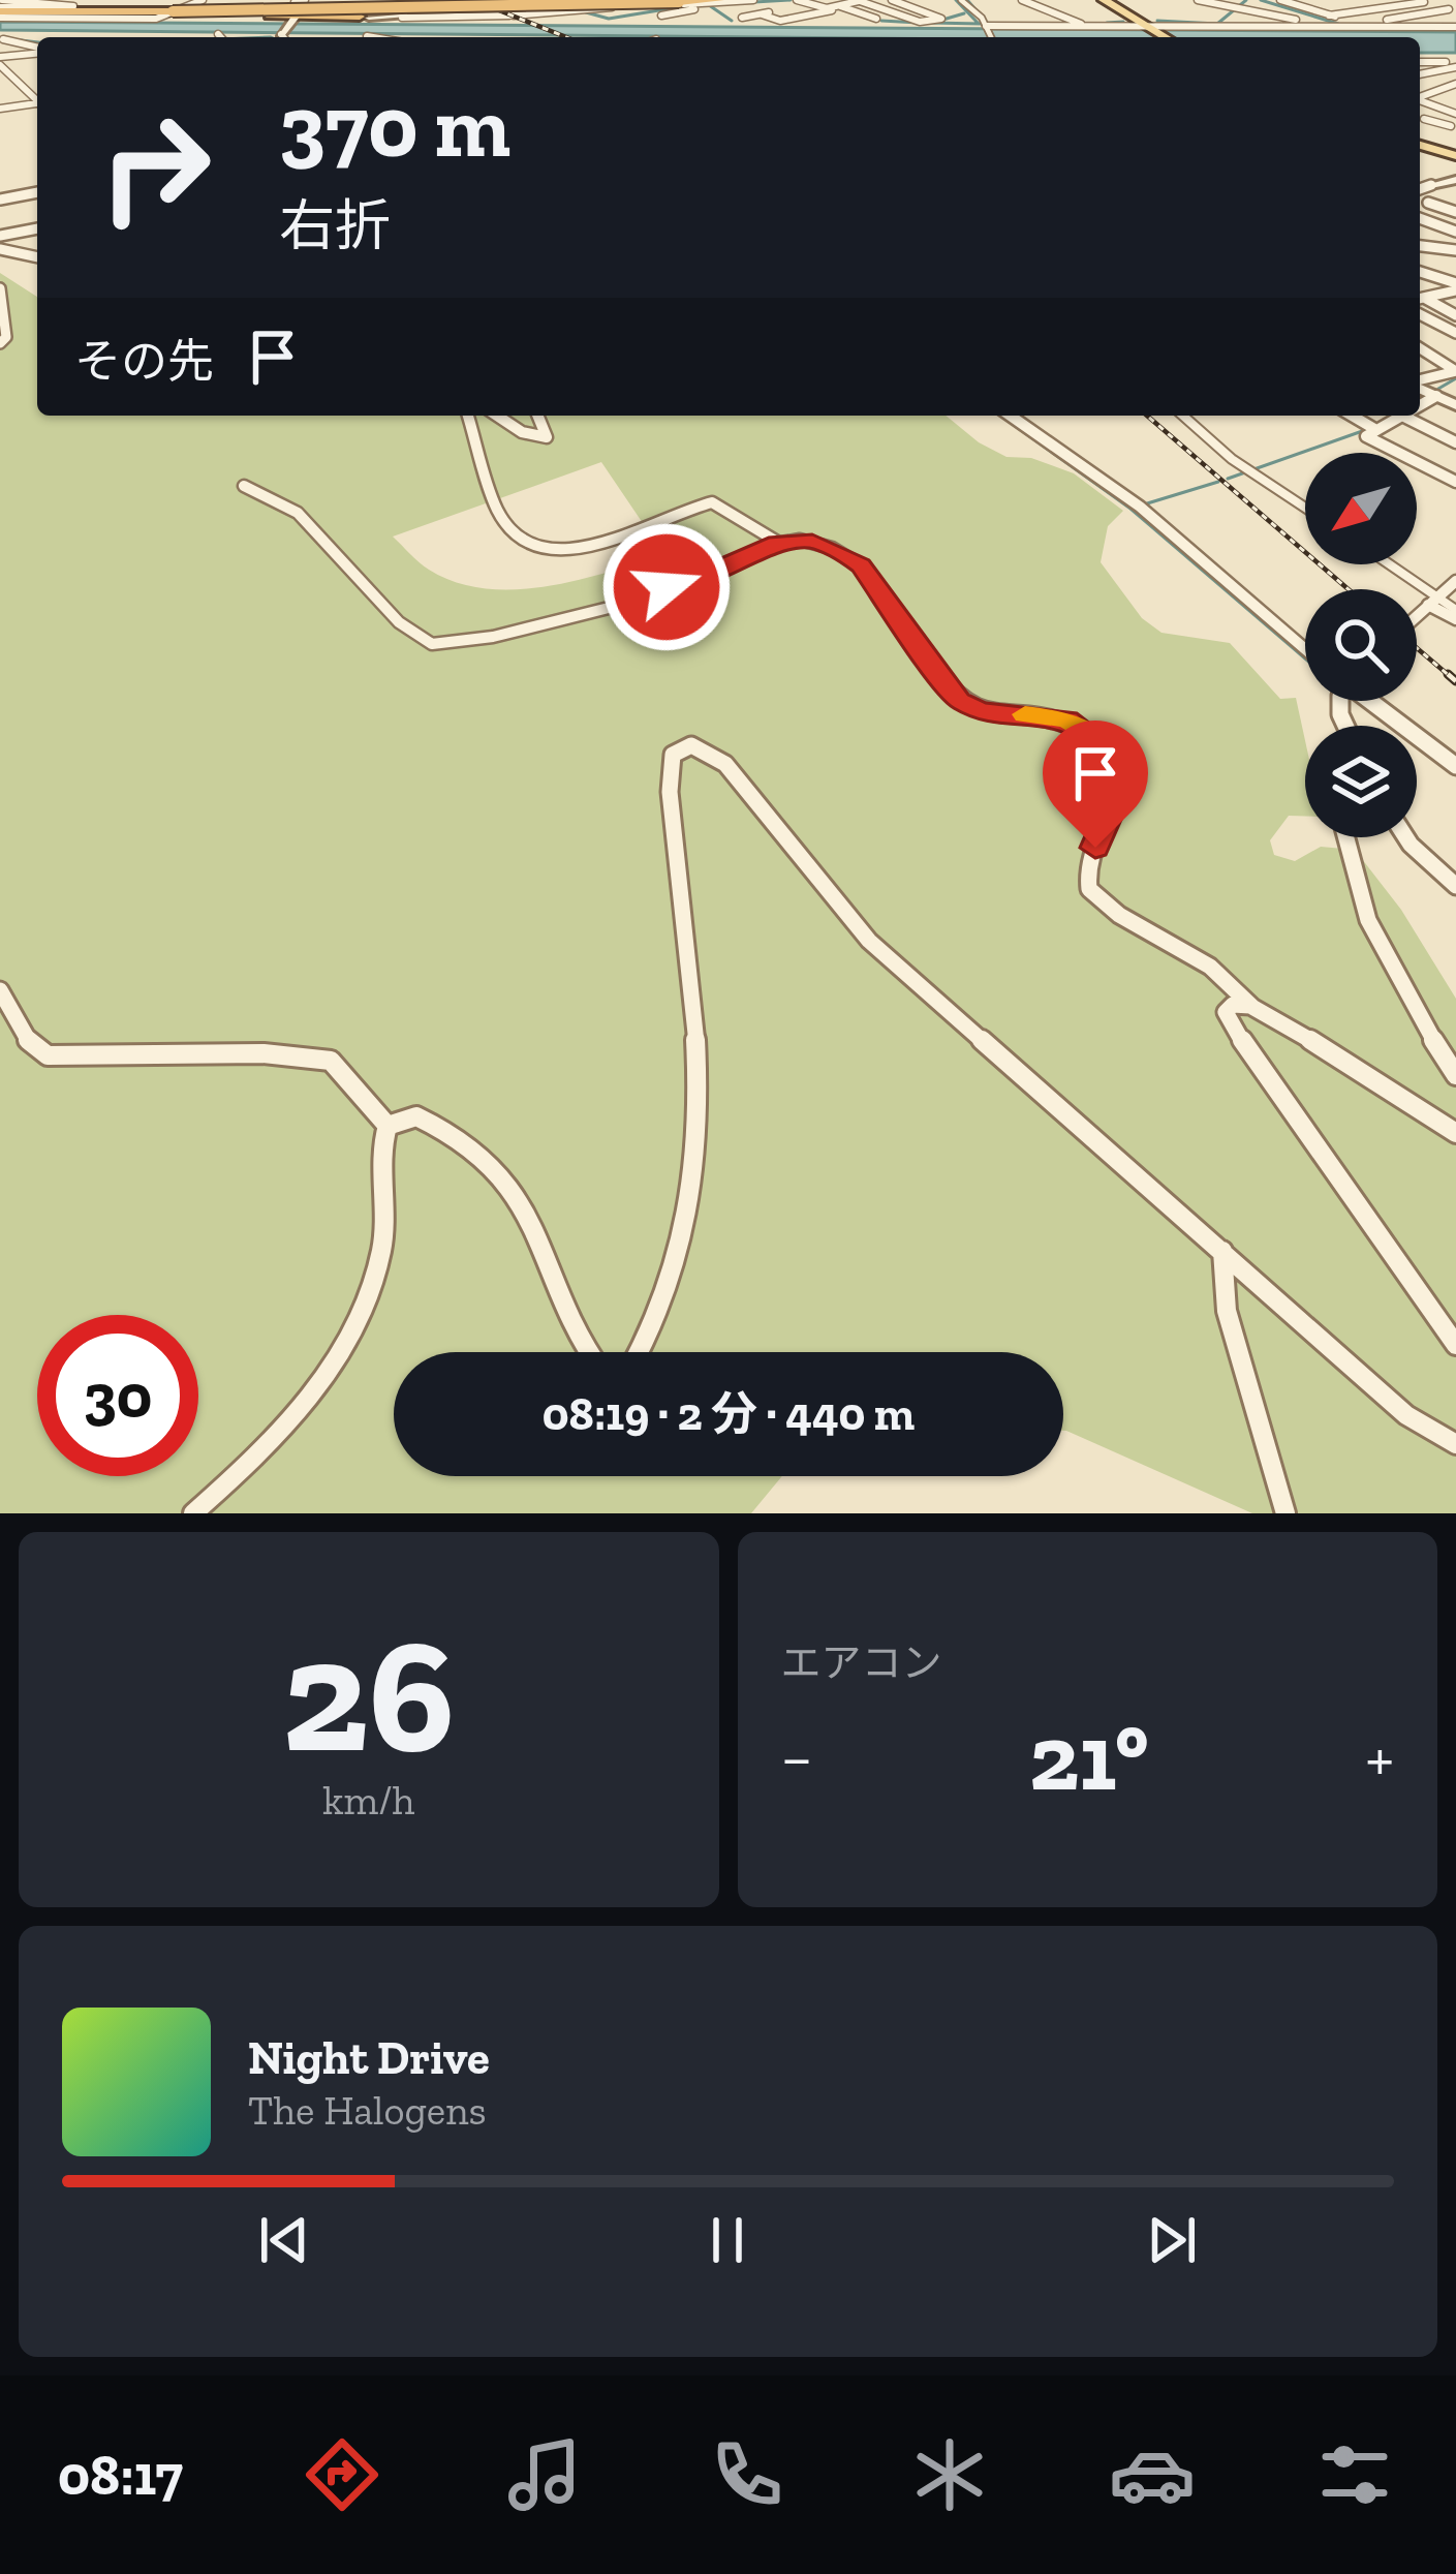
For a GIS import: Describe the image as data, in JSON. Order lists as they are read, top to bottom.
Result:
{
  "north": "bottom left",
  "page": {
    "turn": ["370 m", "右折"],
    "then": "その先",
    "limit": "30",
    "trip": "08:19 · 2 分 · 440 m",
    "tile": [
      ["26", "km/h"],
      "エアコン"
    ],
    "heat": ["−", "21°", "+"],
    "song": ["Night Drive", "The Halogens"],
    "tabs": "08:17"
  }
}
